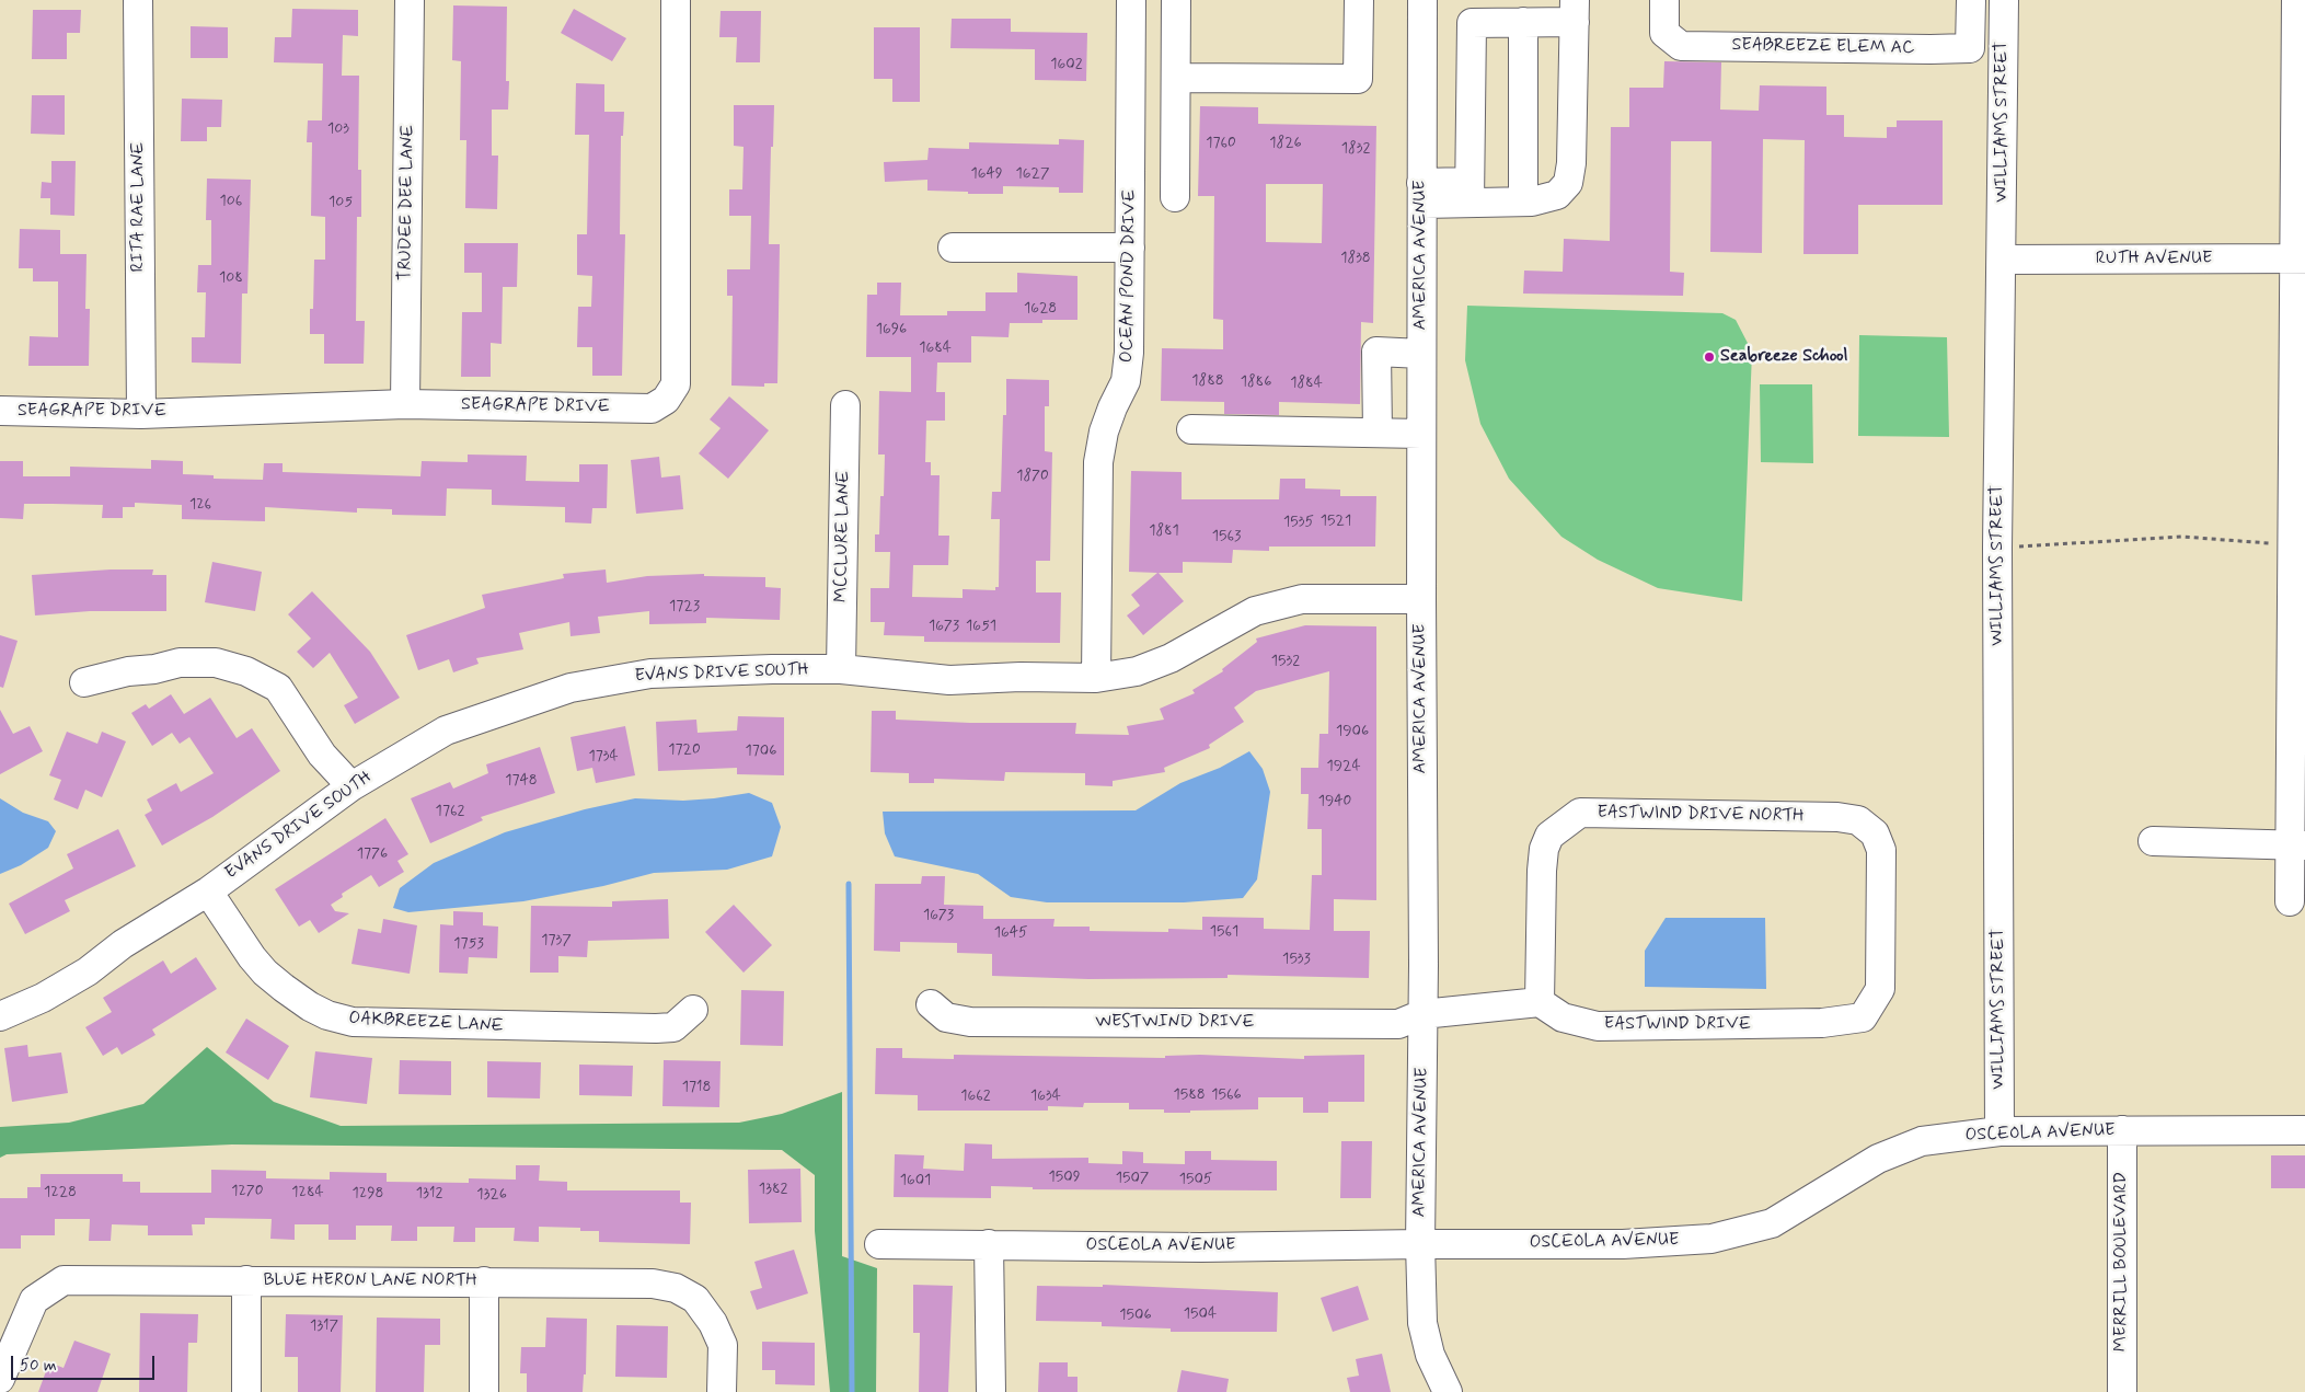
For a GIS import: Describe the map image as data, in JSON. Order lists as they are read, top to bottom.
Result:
{
  "streets": {
    "street": [
      "SEABREEZE ELEM AC",
      "WILLIAMS STREET",
      "TRUDEE DEE LANE",
      "RITA RAE LANE",
      "AMERICA AVENUE",
      "RUTH AVENUE",
      "OCEAN POND DRIVE",
      "SEAGRAPE DRIVE",
      "MCCLURE LANE",
      "EVANS DRIVE SOUTH",
      "EASTWIND DRIVE NORTH",
      "OAKBREEZE LANE",
      "WESTWIND DRIVE",
      "EASTWIND DRIVE",
      "OSCEOLA AVENUE",
      "MERRILL BOULEVARD",
      "BLUE HERON LANE NORTH"
    ]
  },
  "crossings": [
    ["WILLIAMS STREET", "RUTH AVENUE"],
    ["WILLIAMS STREET", "OSCEOLA AVENUE"],
    ["TRUDEE DEE LANE", "SEAGRAPE DRIVE"],
    ["RITA RAE LANE", "SEAGRAPE DRIVE"],
    ["AMERICA AVENUE", "EVANS DRIVE SOUTH"],
    ["AMERICA AVENUE", "WESTWIND DRIVE"],
    ["AMERICA AVENUE", "OSCEOLA AVENUE"],
    ["OCEAN POND DRIVE", "EVANS DRIVE SOUTH"],
    ["MCCLURE LANE", "EVANS DRIVE SOUTH"],
    ["EVANS DRIVE SOUTH", "OAKBREEZE LANE"],
    ["EASTWIND DRIVE NORTH", "EASTWIND DRIVE"],
    ["OSCEOLA AVENUE", "MERRILL BOULEVARD"]
  ],
  "places": ["Seabreeze School"],
  "house_numbers": [
    "1602",
    "103",
    "1760",
    "1826",
    "1832",
    "1649",
    "1627",
    "106",
    "105",
    "1838",
    "108",
    "1628",
    "1696",
    "1684",
    "1888",
    "1886",
    "1884",
    "1870",
    "126",
    "1521",
    "1535",
    "1881",
    "1563",
    "1723",
    "1673",
    "1651",
    "1532",
    "1906",
    "1720",
    "1706",
    "1734",
    "1924",
    "1748",
    "1940",
    "1762",
    "1776",
    "1673",
    "1561",
    "1645",
    "1737",
    "1753",
    "1533",
    "1718",
    "1588",
    "1566",
    "1662",
    "1634",
    "1509",
    "1507",
    "1505",
    "1601",
    "1382",
    "1270",
    "1228",
    "1284",
    "1298",
    "1312",
    "1326",
    "1504",
    "1506",
    "1317"
  ],
  "scale_bar": "50 m"
}
